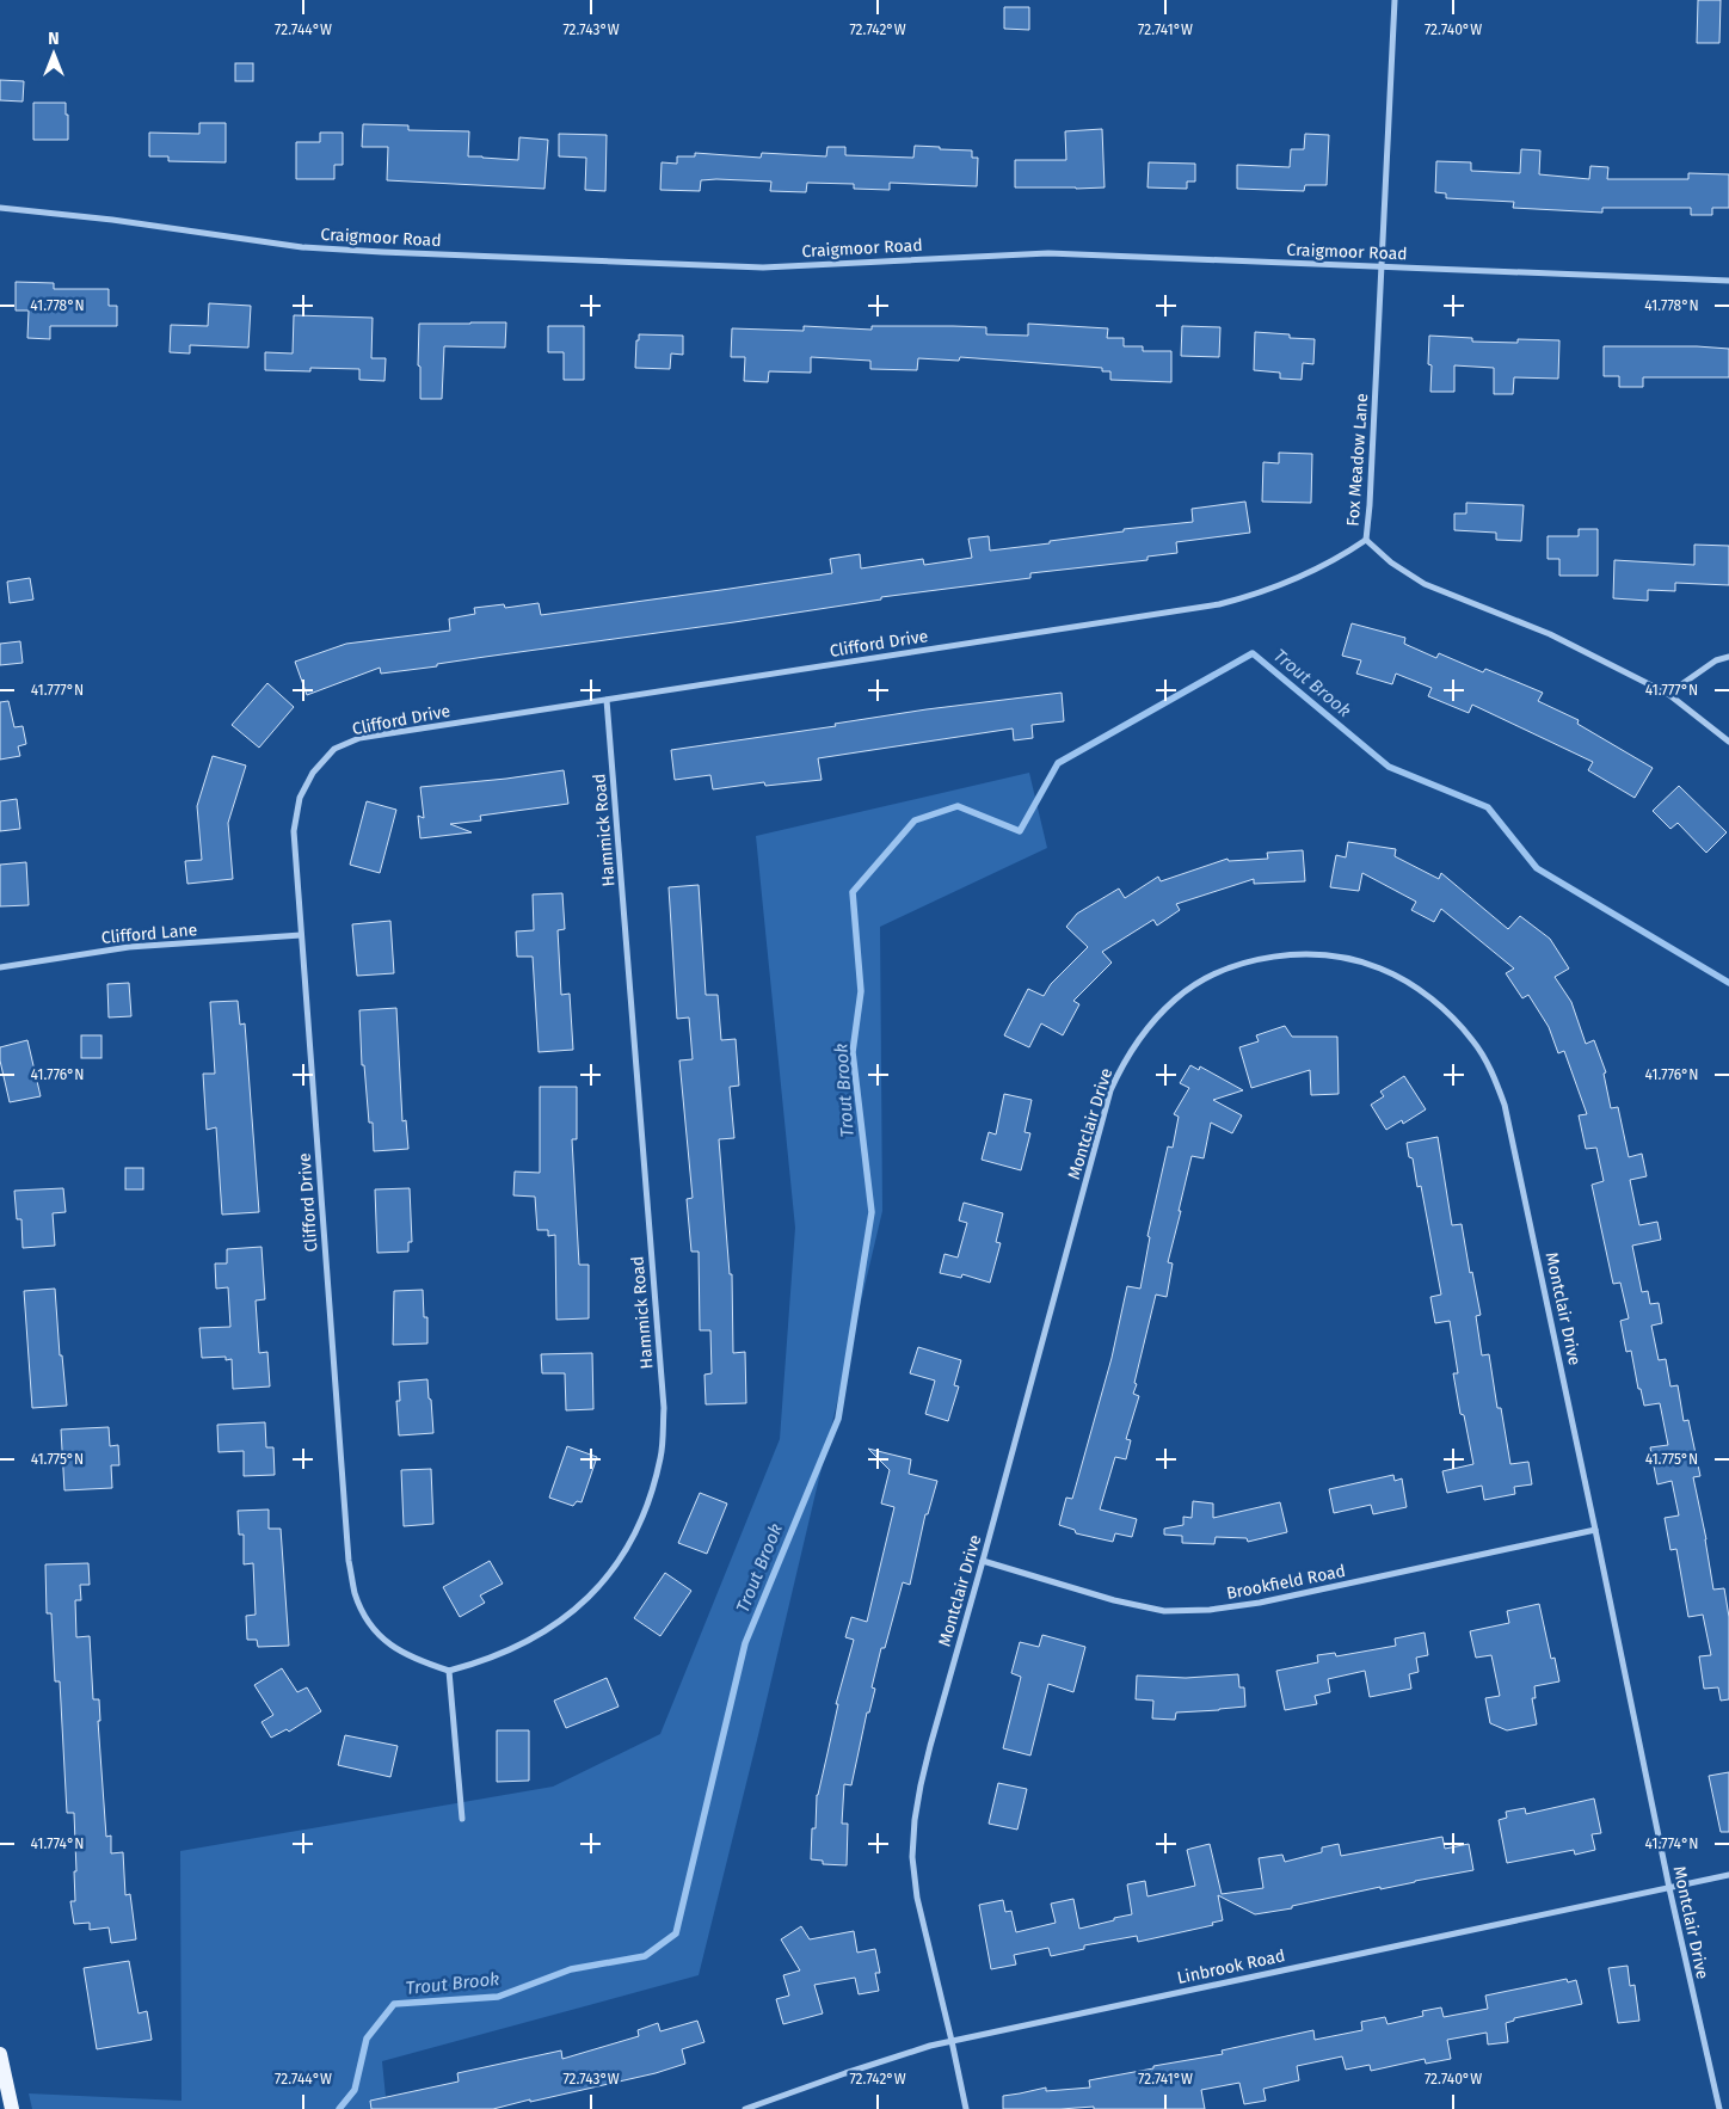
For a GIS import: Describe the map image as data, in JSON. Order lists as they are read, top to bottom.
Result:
{
  "streets": {
    "street": [
      "Craigmoor Road",
      "Fox Meadow Lane",
      "Clifford Drive",
      "Hammick Road",
      "Clifford Lane",
      "Montclair Drive",
      "Brookfield Road",
      "Linbrook Road"
    ]
  },
  "crossings": [
    ["Craigmoor Road", "Fox Meadow Lane"],
    ["Fox Meadow Lane", "Clifford Drive"],
    ["Clifford Drive", "Hammick Road"],
    ["Clifford Drive", "Clifford Lane"],
    ["Montclair Drive", "Brookfield Road"],
    ["Montclair Drive", "Linbrook Road"]
  ],
  "water": ["Trout Brook"],
  "north": "top",
  "coordinates": [
    "72.744°W",
    "72.743°W",
    "72.742°W",
    "72.741°W",
    "72.740°W",
    "41.778°N",
    "41.777°N",
    "41.776°N",
    "41.775°N",
    "41.774°N"
  ]
}
